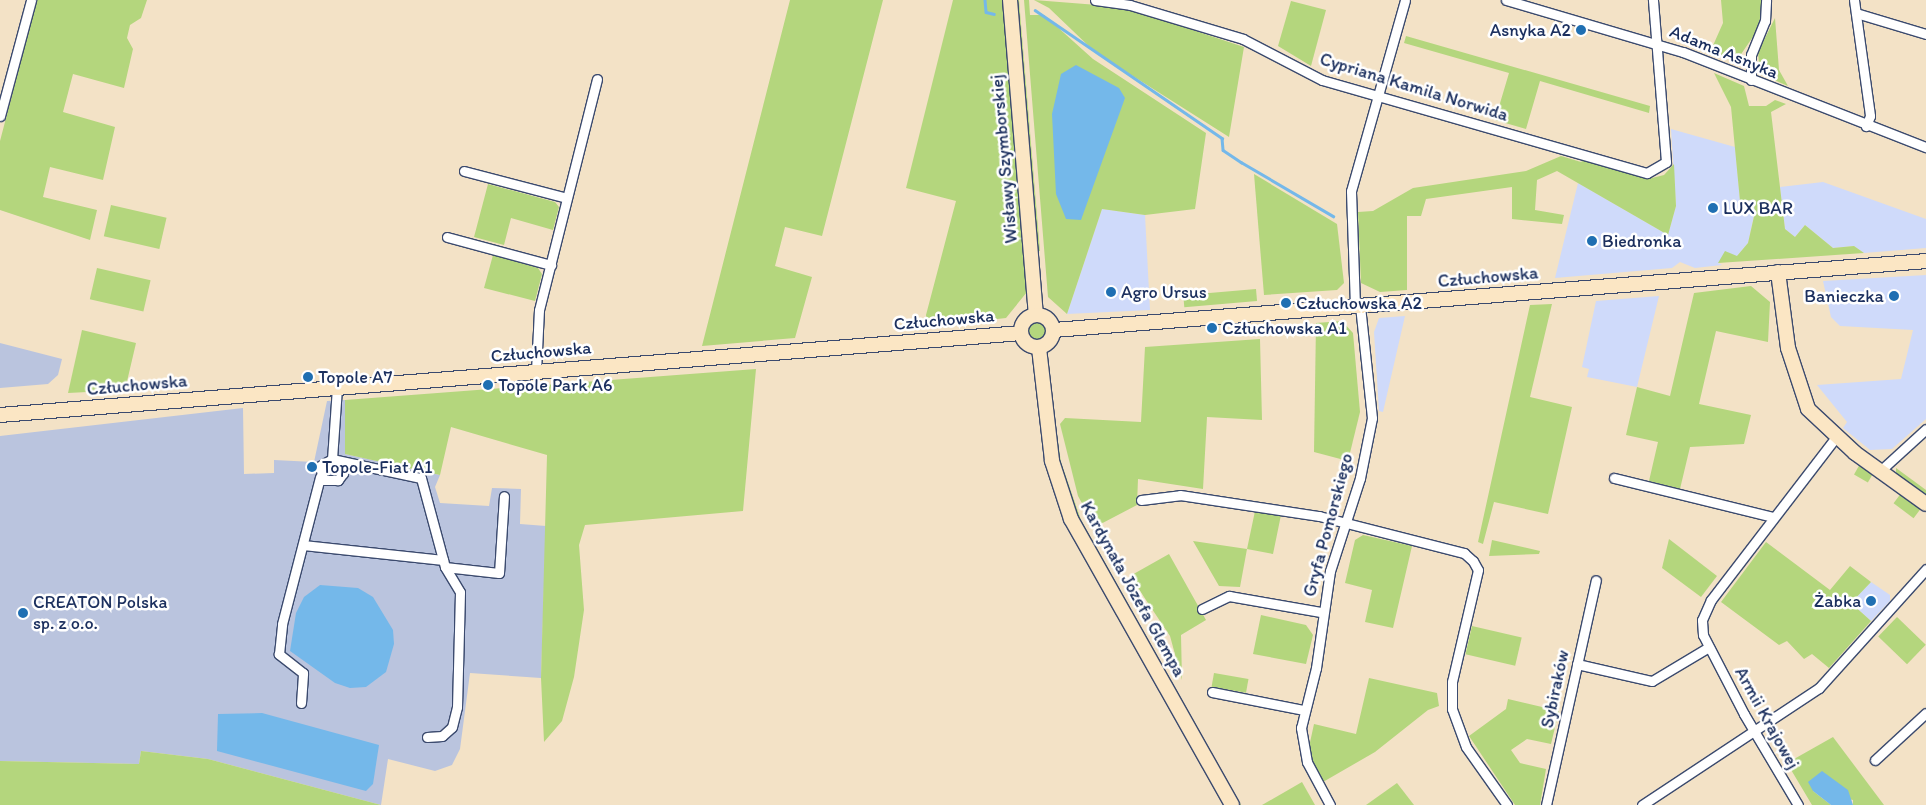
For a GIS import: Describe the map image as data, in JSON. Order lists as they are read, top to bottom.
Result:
{
  "streets": {
    "main road": ["Wisławy Szymborskiej", "Człuchowska", "Kardynała Józefa Glempa"],
    "street": [
      "Adama Asnyka",
      "Cypriana Kamila Norwida",
      "Gryfa Pomorskiego",
      "Sybiraków",
      "Armii Krajowej"
    ]
  },
  "crossings": [
    ["Adama Asnyka", "Cypriana Kamila Norwida"],
    ["Cypriana Kamila Norwida", "Gryfa Pomorskiego"],
    ["Wisławy Szymborskiej", "Człuchowska"],
    ["Wisławy Szymborskiej", "Kardynała Józefa Glempa"],
    ["Człuchowska", "Gryfa Pomorskiego"],
    ["Człuchowska", "Kardynała Józefa Glempa"]
  ],
  "places": [
    "Asnyka A2",
    "LUX BAR",
    "Biedronka",
    "Agro Ursus",
    "Banieczka",
    "Człuchowska A2",
    "Człuchowska A1",
    "Topole A7",
    "Topole Park A6",
    "Topole-Fiat A1",
    "Żabka",
    "CREATON Polska sp. z o.o."
  ]
}
